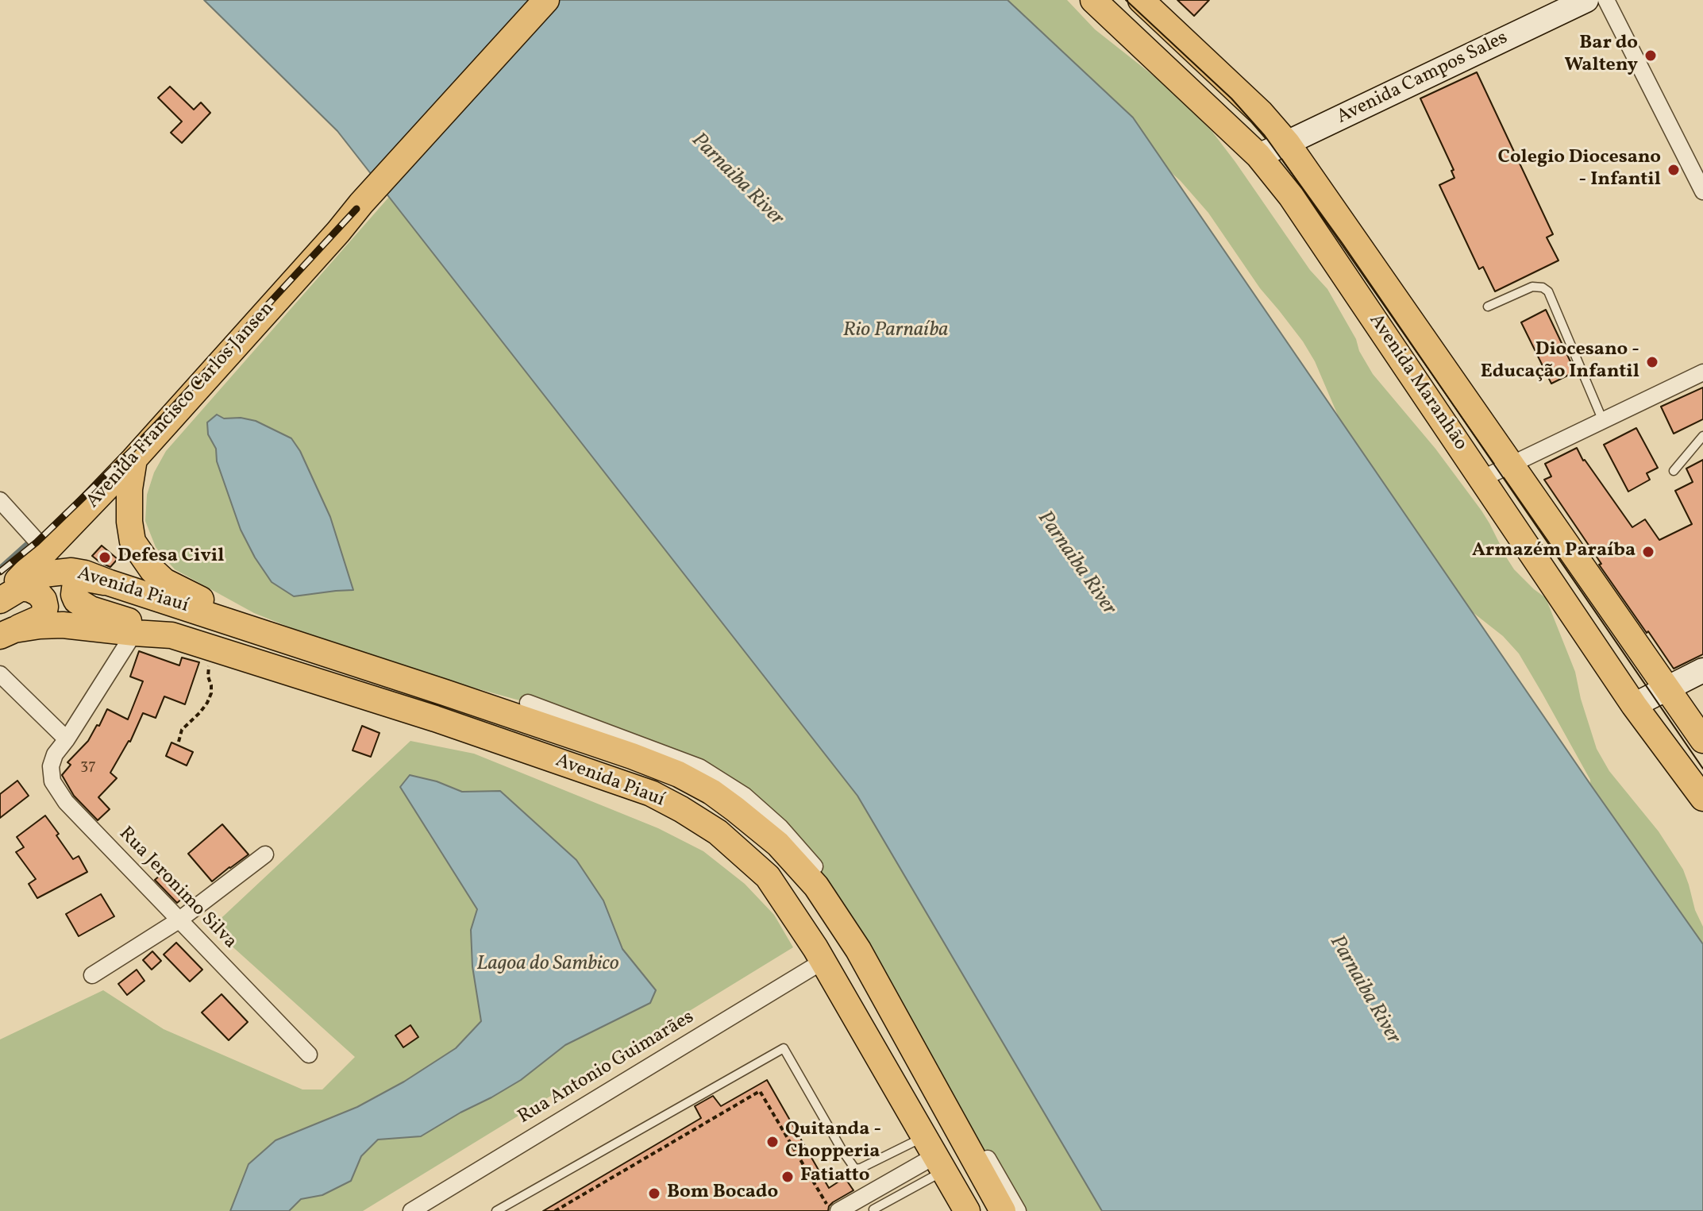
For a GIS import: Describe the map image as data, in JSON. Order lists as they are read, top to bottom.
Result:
{
  "streets": {
    "main road": [
      "Avenida Campos Sales",
      "Avenida Maranhão",
      "Avenida Francisco Carlos Jansen",
      "Avenida Piauí"
    ],
    "street": ["Rua Jeronimo Silva", "Rua Antonio Guimarães"]
  },
  "crossings": [
    ["Avenida Campos Sales", "Avenida Maranhão"],
    ["Avenida Francisco Carlos Jansen", "Avenida Piauí"],
    ["Avenida Piauí", "Rua Jeronimo Silva"],
    ["Avenida Piauí", "Rua Antonio Guimarães"]
  ],
  "water": ["Parnaiba River", "Rio Parnaíba", "Lagoa do Sambico"],
  "places": [
    "Bar do Walteny",
    "Colegio Diocesano - Infantil",
    "Diocesano - Educação Infantil",
    "Armazém Paraíba",
    "Defesa Civil",
    "Quitanda - Chopperia",
    "Fatiatto",
    "Bom Bocado"
  ],
  "house_numbers": ["37"]
}
